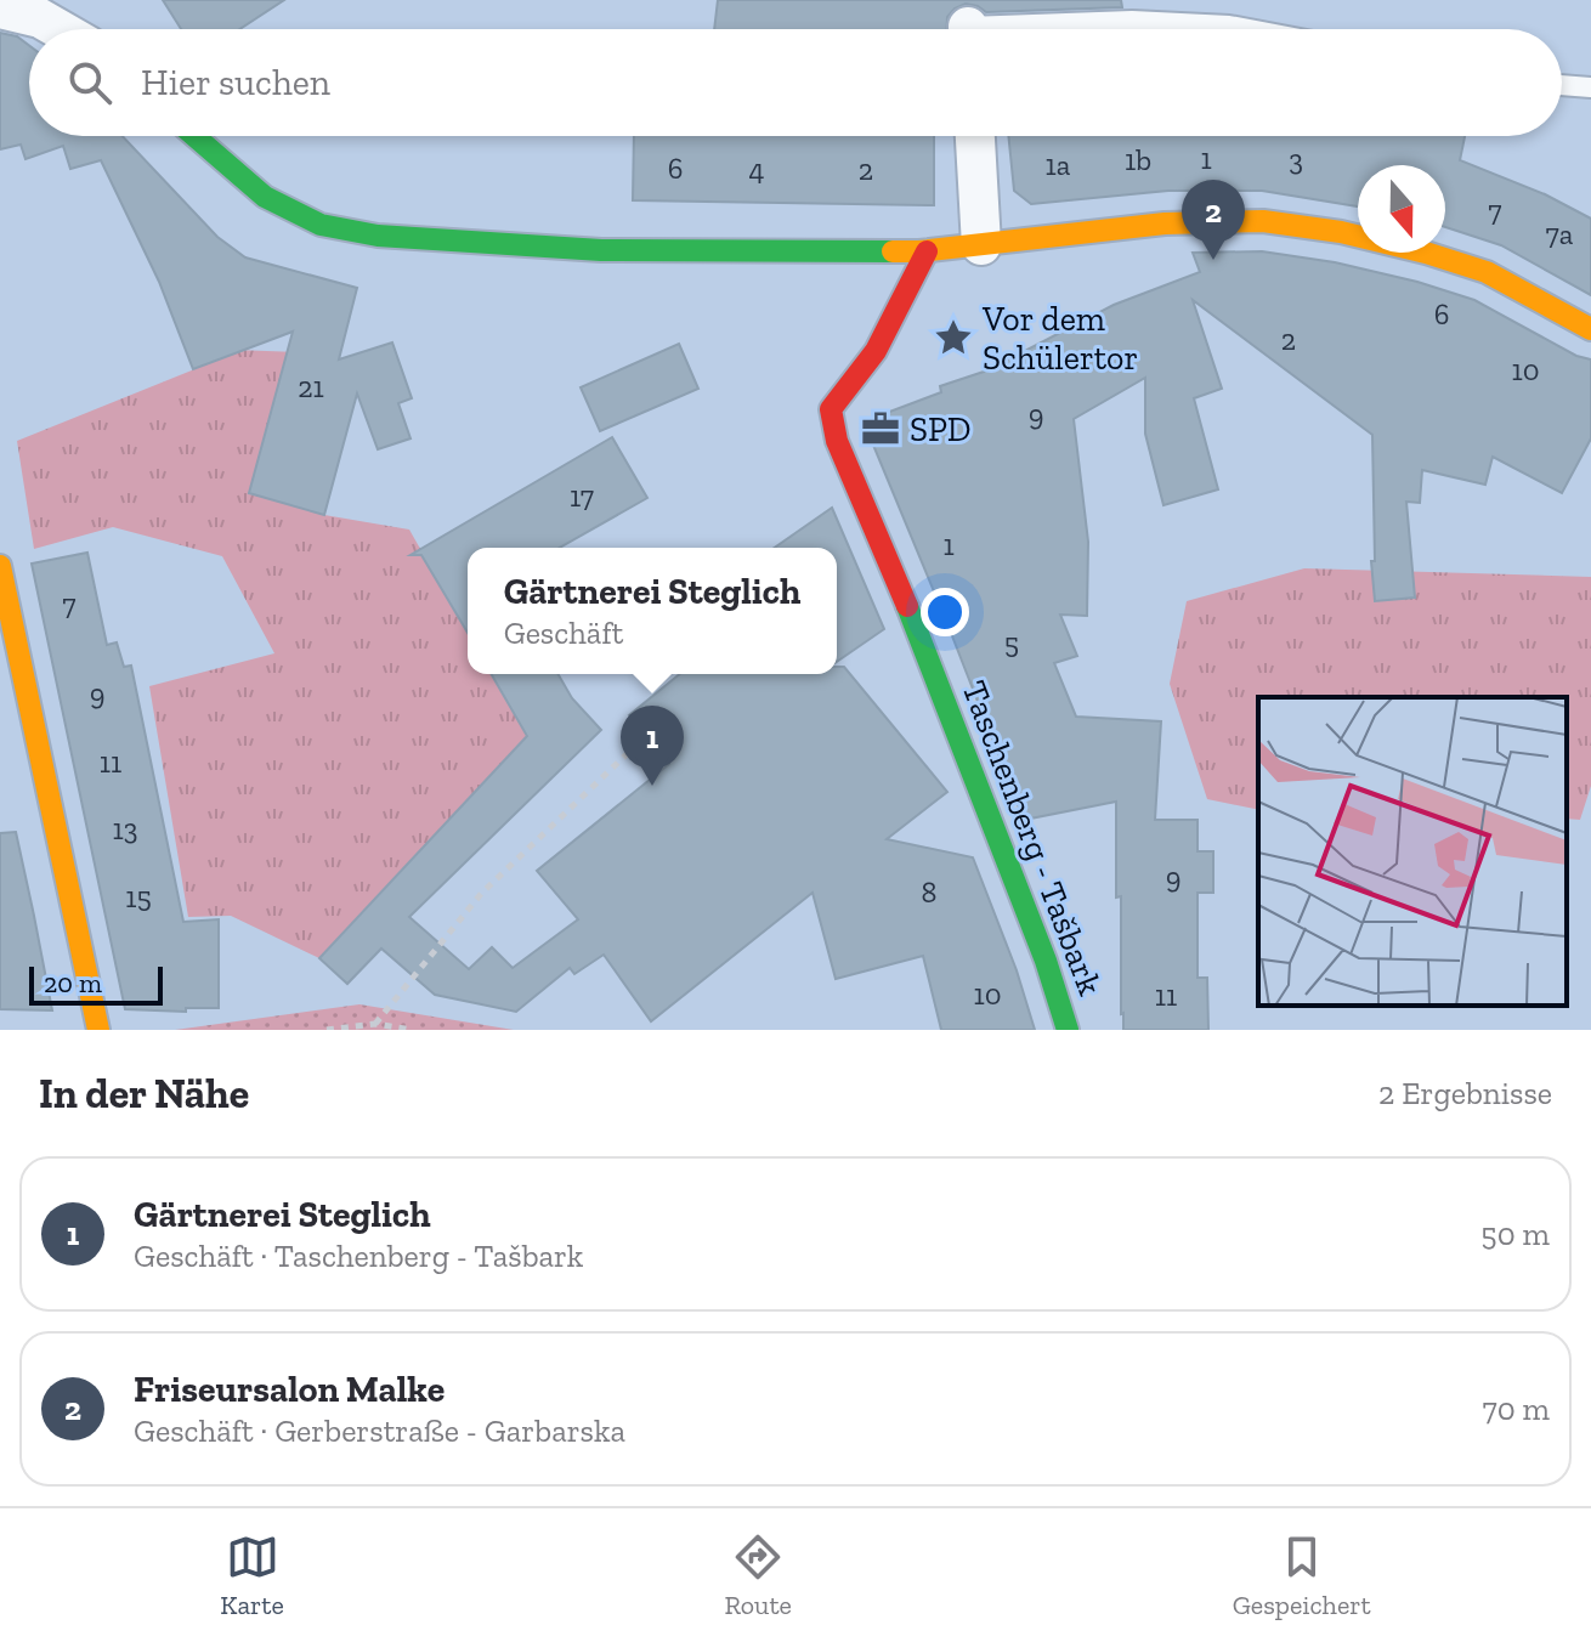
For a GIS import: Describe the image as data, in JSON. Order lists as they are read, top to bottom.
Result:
{
  "streets": {
    "street": ["Taschenberg - Tašbark"]
  },
  "places": {
    "place": ["Vor dem Schülertor"],
    "office": ["SPD"]
  },
  "house_numbers": [
    "1",
    "1b",
    "3",
    "1a",
    "6",
    "4",
    "2",
    "7",
    "7a",
    "6",
    "2",
    "10",
    "21",
    "9",
    "17",
    "1",
    "7",
    "5",
    "9",
    "11",
    "13",
    "9",
    "8",
    "15",
    "10",
    "11"
  ],
  "scale_bar": "20 m",
  "north": "bottom",
  "page": {
    "search": "Hier suchen",
    "pins": ["2", "1"],
    "popup": ["Gärtnerei Steglich", "Geschäft"],
    "scale": "20 m",
    "heading": ["In der Nähe", "2 Ergebnisse"],
    "list": [
      {
        "mark": "1",
        "name": "Gärtnerei Steglich",
        "note": "Geschäft · Taschenberg - Tašbark",
        "value": "50 m"
      },
      {
        "mark": "2",
        "name": "Friseursalon Malke",
        "note": "Geschäft · Gerberstraße - Garbarska",
        "value": "70 m"
      }
    ],
    "nav": ["Karte", "Route", "Gespeichert"]
  }
}
